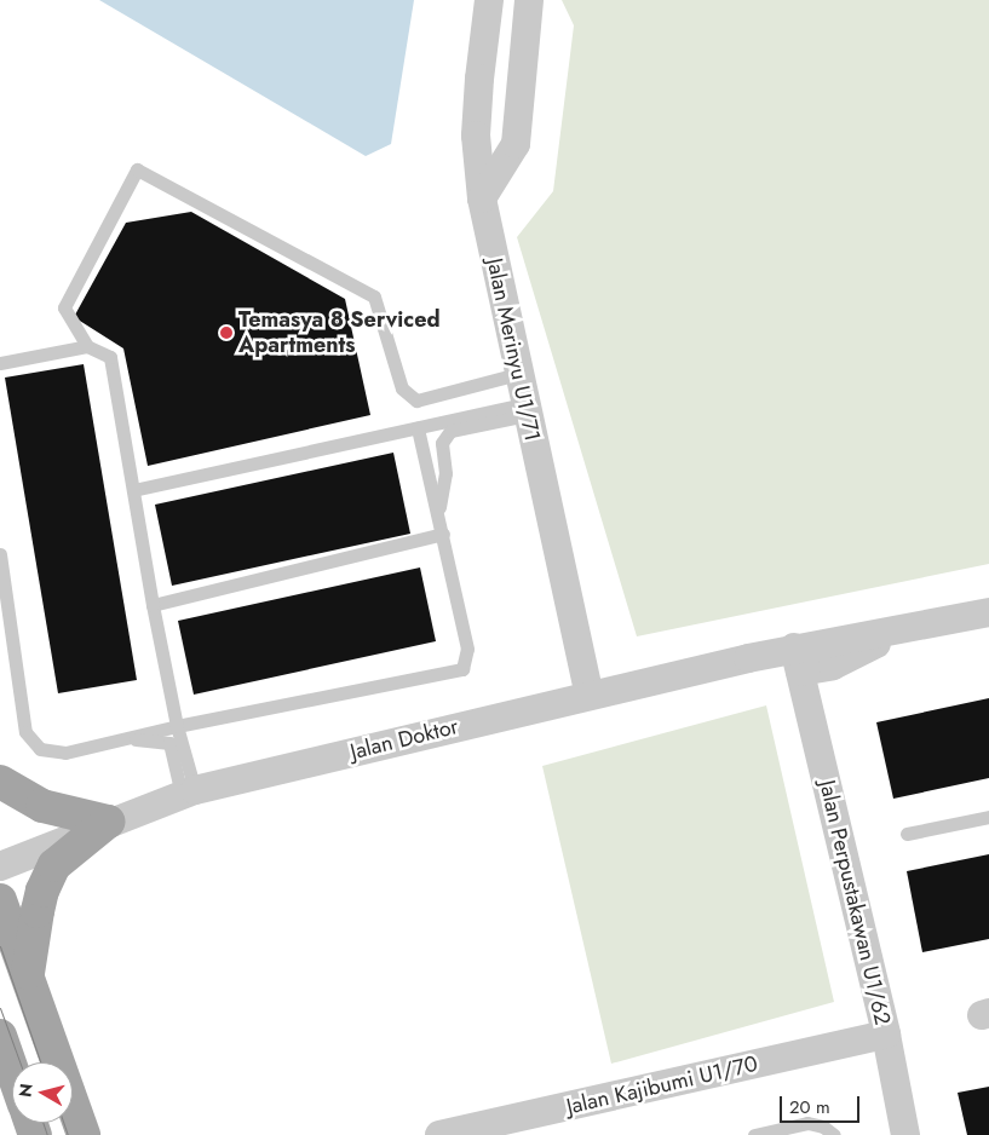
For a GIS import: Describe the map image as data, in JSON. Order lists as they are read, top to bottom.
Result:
{
  "streets": {
    "street": [
      "Jalan Merinyu U1/71",
      "Jalan Doktor",
      "Jalan Perpustakawan U1/62",
      "Jalan Kajibumi U1/70"
    ]
  },
  "crossings": [
    ["Jalan Merinyu U1/71", "Jalan Doktor"],
    ["Jalan Doktor", "Jalan Perpustakawan U1/62"],
    ["Jalan Perpustakawan U1/62", "Jalan Kajibumi U1/70"]
  ],
  "places": ["Temasya 8 Serviced Apartments"],
  "scale_bar": "20 m",
  "north": "left"
}
